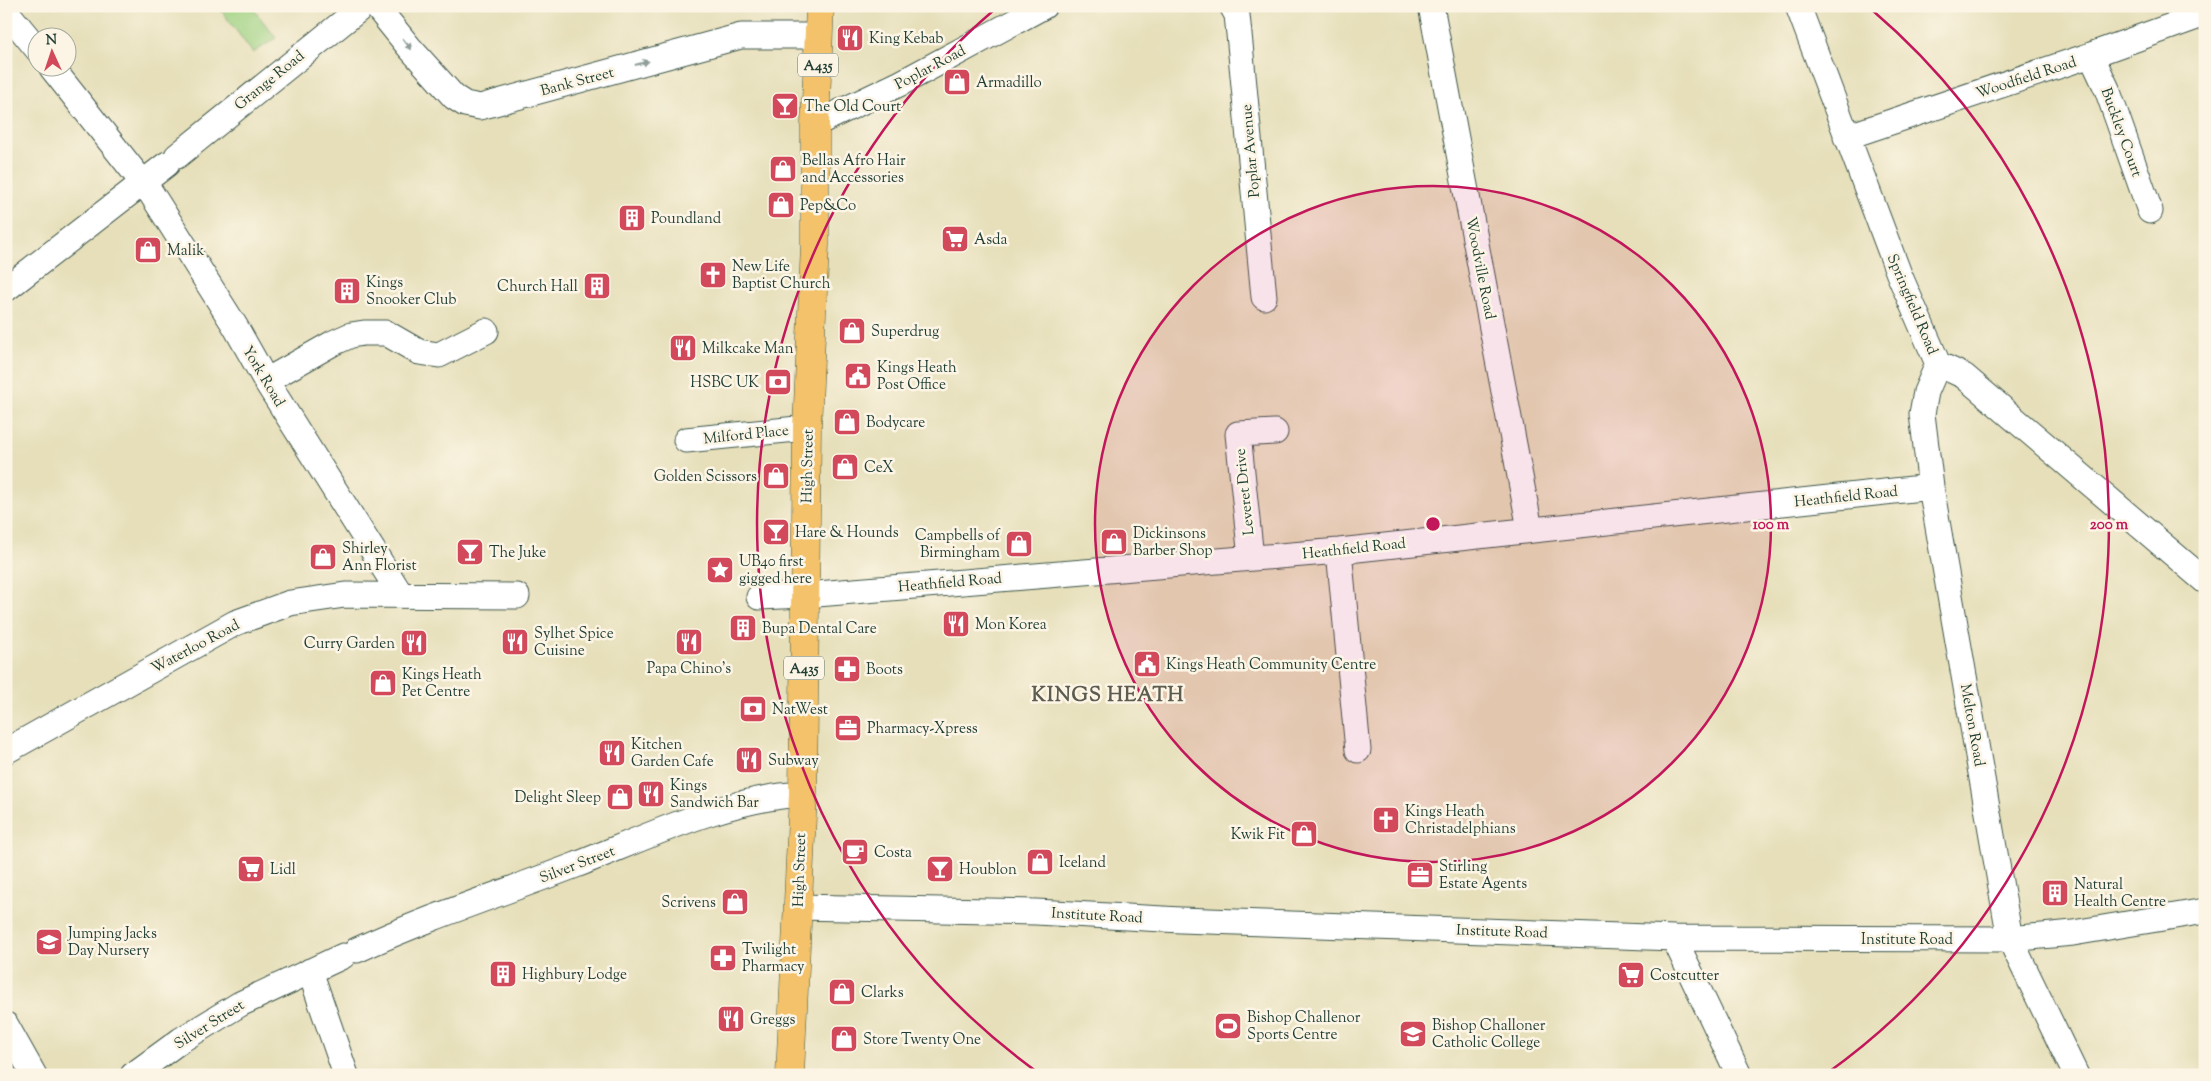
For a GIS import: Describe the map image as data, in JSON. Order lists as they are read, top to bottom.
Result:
{
  "streets": {
    "highway": ["A435", "High Street"],
    "street": [
      "Poplar Road",
      "Woodfield Road",
      "Grange Road",
      "Bank Street",
      "Buckley Court",
      "Poplar Avenue",
      "Woodville Road",
      "Springfield Road",
      "York Road",
      "Milford Place",
      "Leveret Drive",
      "Heathfield Road",
      "Waterloo Road",
      "Melton Road",
      "Silver Street",
      "Institute Road"
    ]
  },
  "crossings": [
    ["Poplar Road", "High Street"],
    ["Woodfield Road", "Buckley Court"],
    ["Woodfield Road", "Springfield Road"],
    ["Grange Road", "York Road"],
    ["Bank Street", "High Street"],
    ["Woodville Road", "Heathfield Road"],
    ["Springfield Road", "Melton Road"],
    ["York Road", "Waterloo Road"],
    ["Milford Place", "High Street"],
    ["High Street", "Heathfield Road"],
    ["High Street", "Silver Street"],
    ["High Street", "Institute Road"],
    ["Leveret Drive", "Heathfield Road"],
    ["Heathfield Road", "Melton Road"],
    ["Melton Road", "Institute Road"]
  ],
  "one_way": ["Bank Street"],
  "districts": ["KINGS HEATH"],
  "places": {
    "restaurant": [
      "King Kebab",
      "Milkcake Man",
      "Mon Korea",
      "Sylhet Spice Cuisine",
      "Papa Chino's",
      "Curry Garden",
      "Kitchen Garden Cafe",
      "Subway",
      "Kings Sandwich Bar",
      "Greggs"
    ],
    "shop": [
      "Armadillo",
      "Bellas Afro Hair and Accessories",
      "Pep&Co",
      "Malik",
      "Superdrug",
      "Bodycare",
      "CeX",
      "Golden Scissors",
      "Dickinsons Barber Shop",
      "Campbells of Birmingham",
      "Shirley Ann Florist",
      "Kings Heath Pet Centre",
      "Delight Sleep",
      "Kwik Fit",
      "Iceland",
      "Scrivens",
      "Clarks",
      "Store Twenty One"
    ],
    "bar": [
      "The Old Court",
      "Hare & Hounds",
      "The Juke",
      "Houblon"
    ],
    "building": [
      "Poundland",
      "Church Hall",
      "Kings Snooker Club",
      "Bupa Dental Care",
      "Natural Health Centre",
      "Highbury Lodge"
    ],
    "supermarket": ["Asda", "Lidl", "Costcutter"],
    "church": ["New Life Baptist Church", "Kings Heath Christadelphians"],
    "public building": ["Kings Heath Post Office", "Kings Heath Community Centre"],
    "bank": ["HSBC UK", "NatWest"],
    "place": ["UB40 first gigged here"],
    "pharmacy": ["Boots", "Twilight Pharmacy"],
    "office": ["Pharmacy-Xpress", "Stirling Estate Agents"],
    "cafe": ["Costa"],
    "school or university": ["Jumping Jacks Day Nursery", "Bishop Challoner Catholic College"],
    "sports": ["Bishop Challenor Sports Centre"]
  },
  "north": "top",
  "rings": ["100 m", "200 m"]
}
